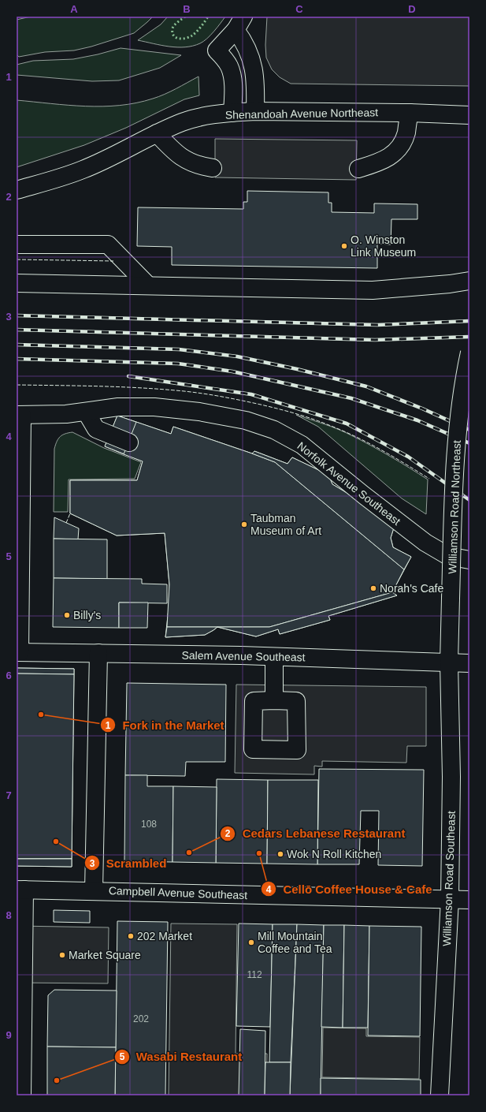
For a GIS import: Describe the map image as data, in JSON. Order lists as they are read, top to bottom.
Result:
{
  "streets": {
    "street": [
      "Shenandoah Avenue Northeast",
      "Norfolk Avenue Southeast",
      "Williamson Road Northeast",
      "Salem Avenue Southeast",
      "Williamson Road Southeast",
      "Campbell Avenue Southeast"
    ]
  },
  "crossings": [
    ["Williamson Road Northeast", "Salem Avenue Southeast"],
    ["Williamson Road Northeast", "Williamson Road Southeast"],
    ["Salem Avenue Southeast", "Williamson Road Southeast"],
    ["Williamson Road Southeast", "Campbell Avenue Southeast"]
  ],
  "places": [
    "O. Winston Link Museum",
    "Taubman Museum of Art",
    "Norah's Cafe",
    "Billy's",
    "Fork in the Market",
    "Scrambled",
    "Cedars Lebanese Restaurant",
    "Cellō Coffee House & Cafe",
    "Wok N Roll Kitchen",
    "202 Market",
    "Mill Mountain Coffee and Tea",
    "Market Square",
    "Wasabi Restaurant"
  ],
  "house_numbers": ["108", "112", "202"],
  "grid": {
    "columns": [
      "A",
      "B",
      "C",
      "D"
    ],
    "rows": [
      "1",
      "2",
      "3",
      "4",
      "5",
      "6",
      "7",
      "8",
      "9"
    ]
  }
}
